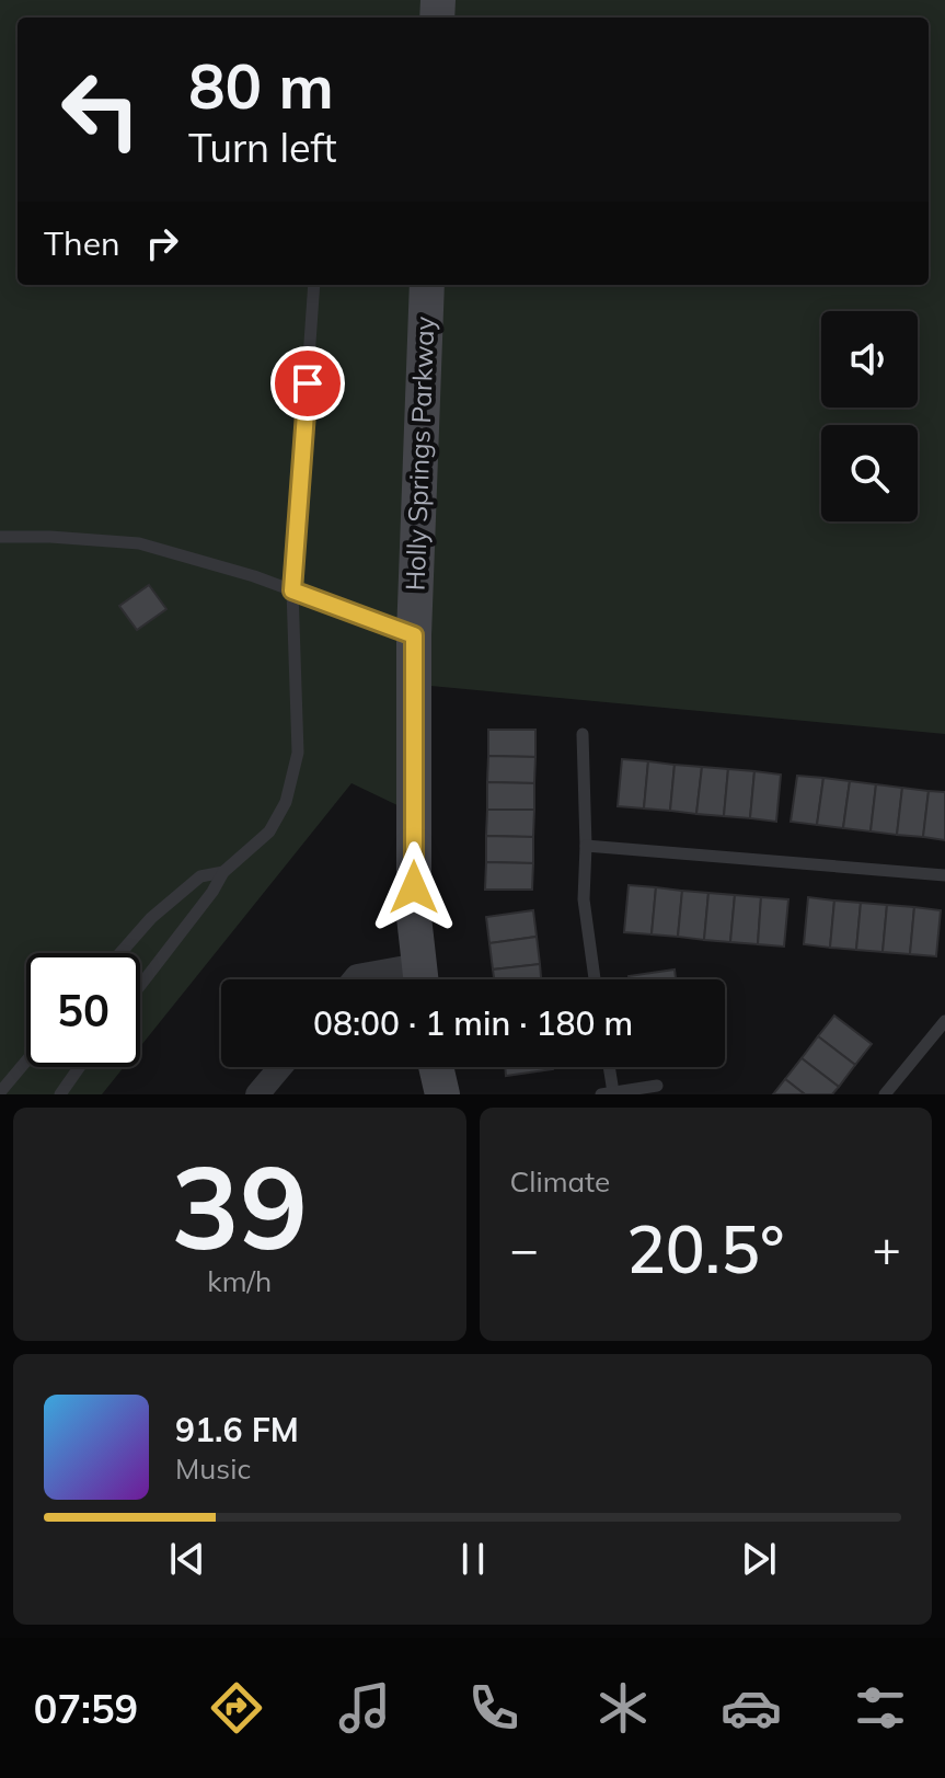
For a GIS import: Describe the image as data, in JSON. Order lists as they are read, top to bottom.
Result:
{
  "streets": {
    "main road": ["Holly Springs Parkway"]
  },
  "page": {
    "turn": ["80 m", "Turn left"],
    "then": "Then",
    "limit": "50",
    "trip": "08:00 · 1 min · 180 m",
    "tile": [
      ["39", "km/h"],
      "Climate"
    ],
    "heat": ["−", "20.5°", "+"],
    "song": ["91.6 FM", "Music"],
    "tabs": "07:59"
  }
}
